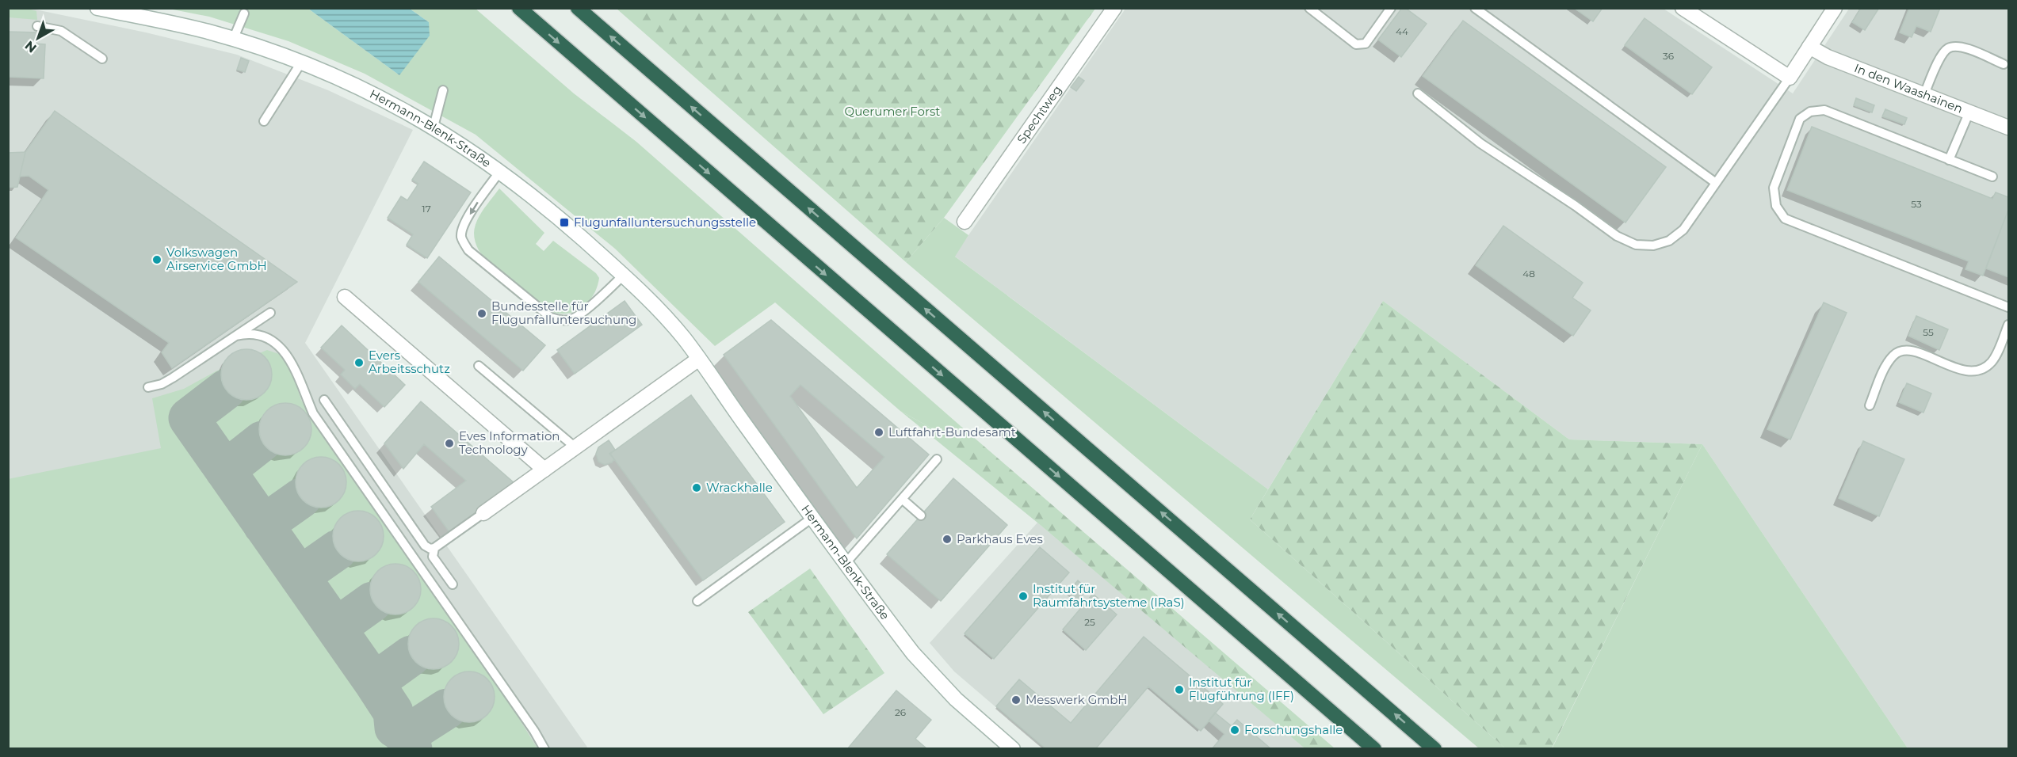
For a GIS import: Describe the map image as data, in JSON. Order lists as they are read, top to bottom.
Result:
{
  "streets": {
    "street": ["In den Waashainen", "Spechtweg", "Hermann-Blenk-Straße"]
  },
  "parks": ["Querumer Forst"],
  "places": {
    "transit": ["Flugunfalluntersuchungsstelle"],
    "other": [
      "Volkswagen Airservice GmbH",
      "Bundesstelle für Flugunfalluntersuchung",
      "Evers Arbeitsschutz",
      "Luftfahrt-Bundesamt",
      "Eves Information Technology",
      "Wrackhalle",
      "Parkhaus Eves",
      "Institut für Raumfahrtsysteme (IRaS)",
      "Institut für Flugführung (IFF)",
      "Messwerk GmbH",
      "Forschungshalle"
    ]
  },
  "house_numbers": [
    "44",
    "36",
    "53",
    "17",
    "48",
    "55",
    "25",
    "26"
  ],
  "north": "bottom left"
}
